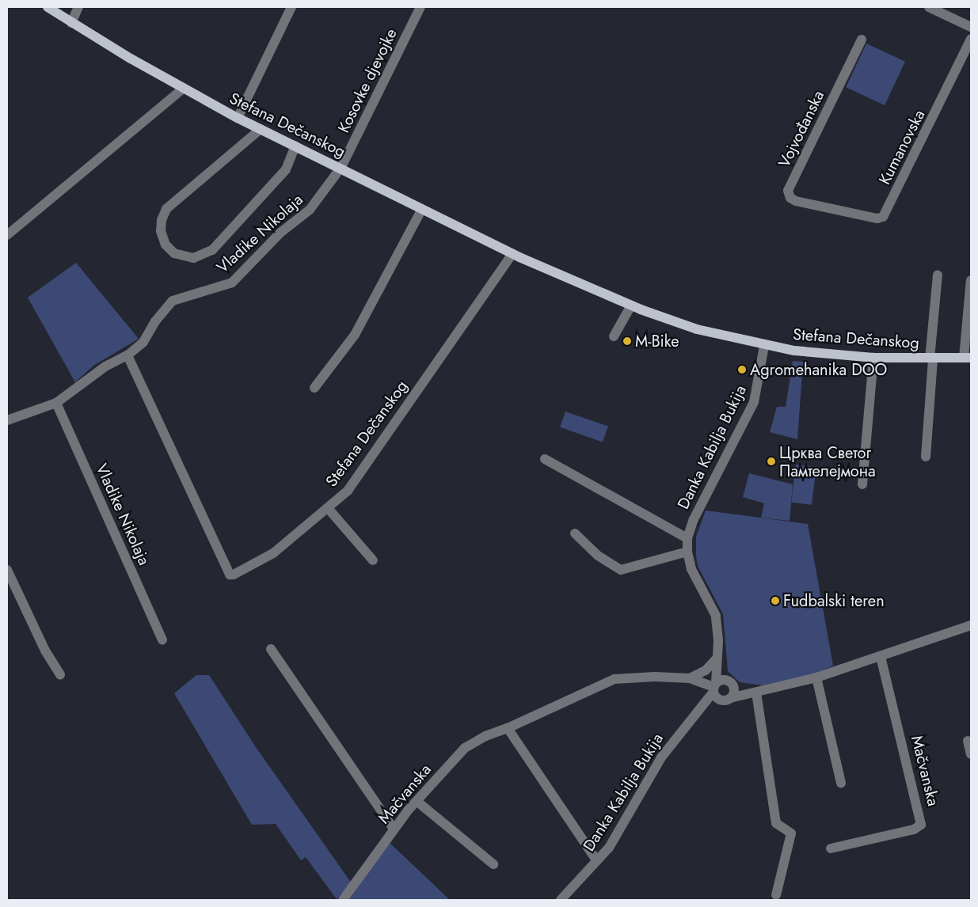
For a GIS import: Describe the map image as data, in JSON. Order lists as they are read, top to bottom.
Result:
{
  "streets": {
    "main road": ["Stefana Dečanskog"],
    "street": [
      "Kosovke djevojke",
      "Vojvođanska",
      "Kumanovska",
      "Vladike Nikolaja",
      "Danka Kabilja Bukija",
      "Mačvanska"
    ]
  },
  "crossings": [
    ["Kosovke djevojke", "Stefana Dečanskog"],
    ["Kosovke djevojke", "Vladike Nikolaja"],
    ["Stefana Dečanskog", "Vladike Nikolaja"],
    ["Stefana Dečanskog", "Danka Kabilja Bukija"],
    ["Vojvođanska", "Kumanovska"]
  ],
  "places": [
    "M-Bike",
    "Agromehanika DOO",
    "Црква Светог Памтелејмона",
    "Fudbalski teren"
  ]
}
